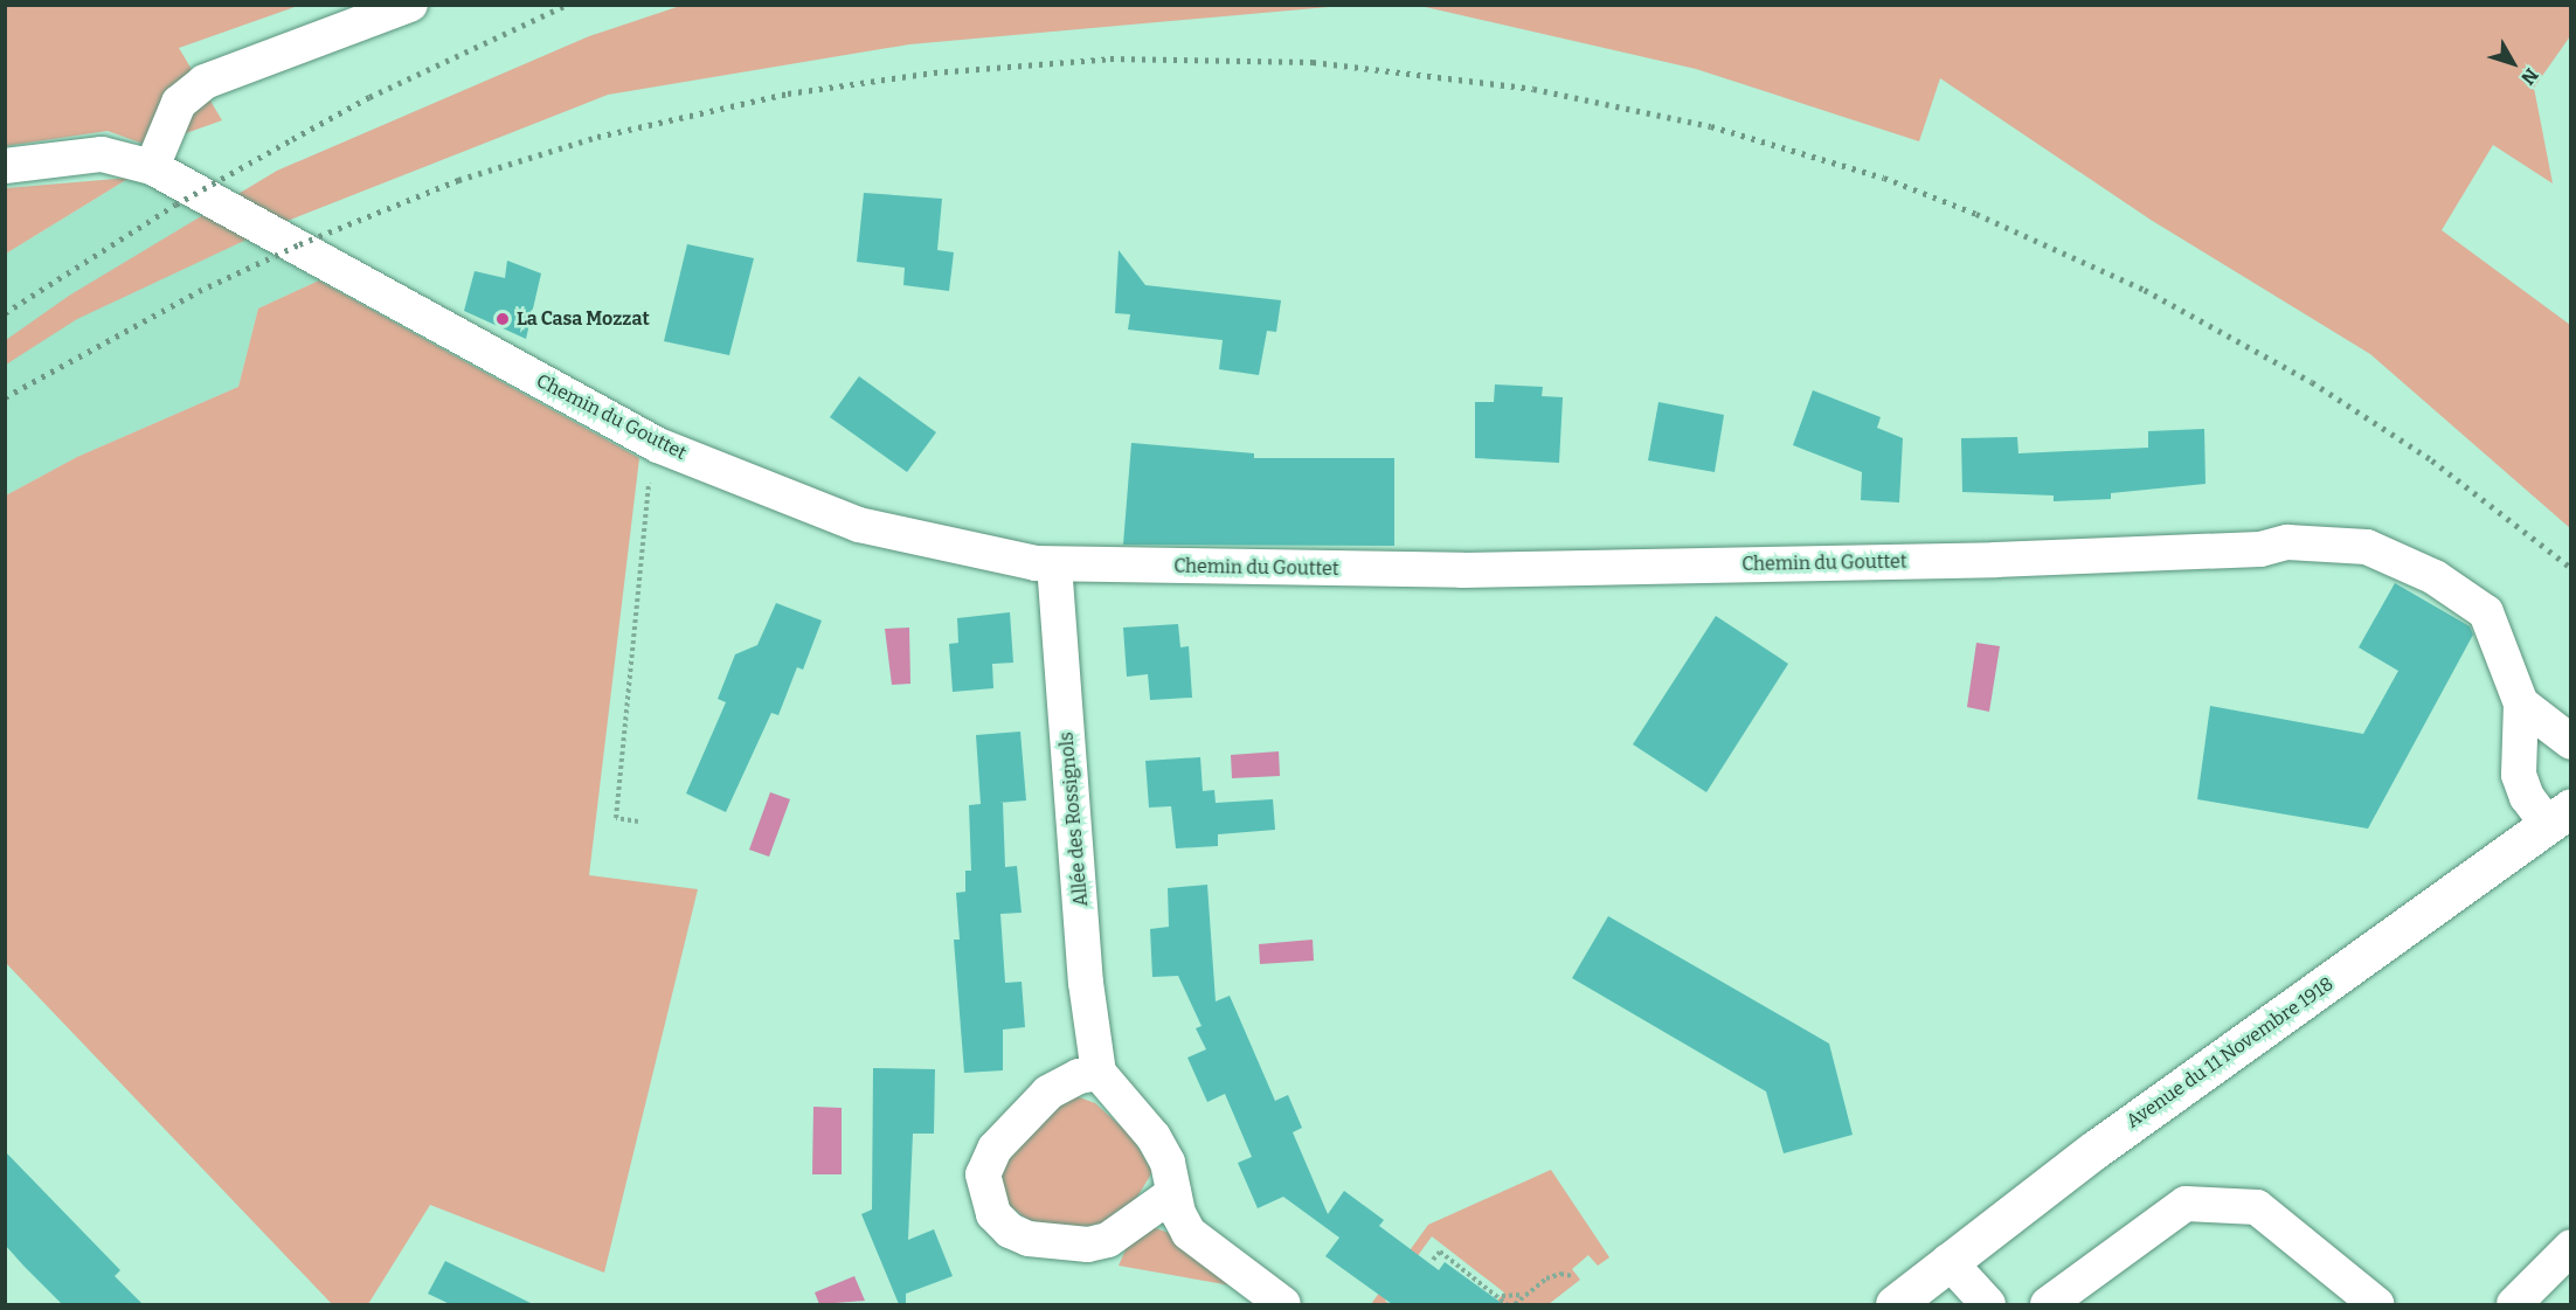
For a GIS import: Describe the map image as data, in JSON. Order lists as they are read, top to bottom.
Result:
{
  "streets": {
    "main road": ["Avenue du 11 Novembre 1918"],
    "street": ["Chemin du Gouttet", "Allée des Rossignols"]
  },
  "crossings": [
    ["Chemin du Gouttet", "Allée des Rossignols"],
    ["Chemin du Gouttet", "Avenue du 11 Novembre 1918"]
  ],
  "places": ["La Casa Mozzat"],
  "north": "bottom right"
}
